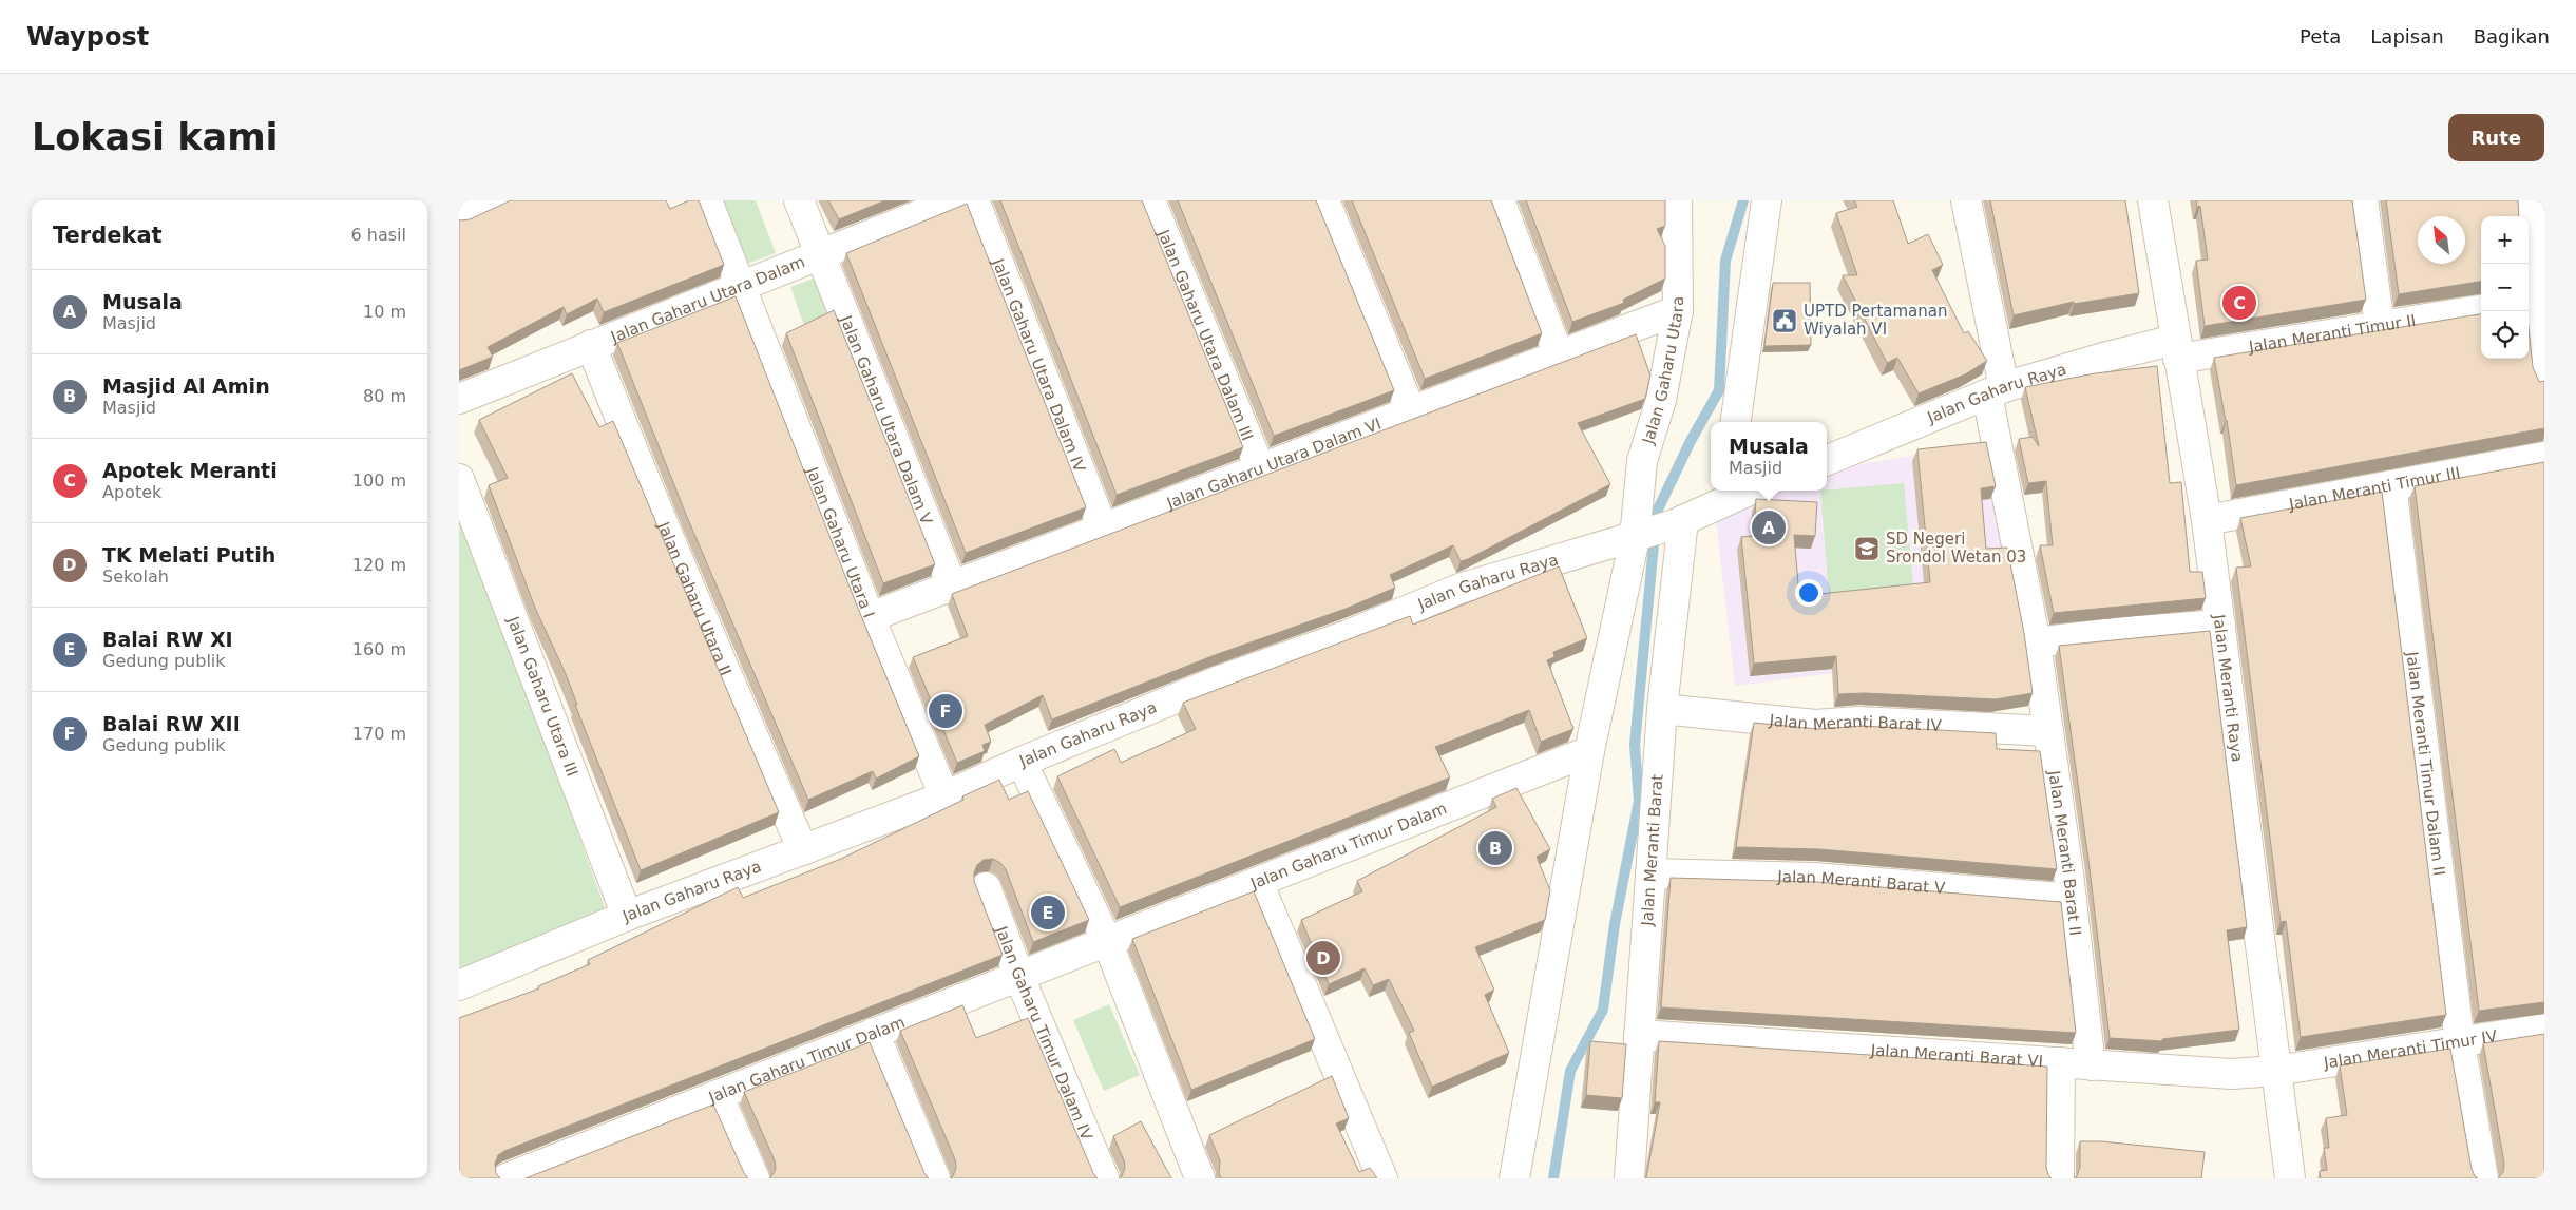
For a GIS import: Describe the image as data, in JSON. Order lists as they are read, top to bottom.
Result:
{
  "streets": {
    "street": [
      "Jalan Gaharu Utara Dalam",
      "Jalan Gaharu Utara Dalam III",
      "Jalan Meranti Timur II",
      "Jalan Gaharu Utara Dalam IV",
      "Jalan Gaharu Utara",
      "Jalan Gaharu Raya",
      "Jalan Gaharu Utara Dalam V",
      "Jalan Gaharu Utara Dalam VI",
      "Jalan Meranti Timur III",
      "Jalan Gaharu Utara I",
      "Jalan Gaharu Utara II",
      "Jalan Meranti Raya",
      "Jalan Gaharu Utara III",
      "Jalan Meranti Barat IV",
      "Jalan Meranti Timur Dalam II",
      "Jalan Gaharu Timur Dalam",
      "Jalan Meranti Barat",
      "Jalan Meranti Barat II",
      "Jalan Meranti Barat V",
      "Jalan Gaharu Timur Dalam IV",
      "Jalan Meranti Timur IV",
      "Jalan Meranti Barat VI"
    ]
  },
  "crossings": [
    ["Jalan Gaharu Utara Dalam", "Jalan Gaharu Utara Dalam V"],
    ["Jalan Gaharu Utara Dalam", "Jalan Gaharu Utara I"],
    ["Jalan Gaharu Utara Dalam", "Jalan Gaharu Utara II"],
    ["Jalan Gaharu Utara Dalam III", "Jalan Gaharu Utara Dalam VI"],
    ["Jalan Meranti Timur II", "Jalan Gaharu Raya"],
    ["Jalan Meranti Timur II", "Jalan Meranti Raya"],
    ["Jalan Gaharu Utara Dalam IV", "Jalan Gaharu Utara Dalam VI"],
    ["Jalan Gaharu Utara", "Jalan Gaharu Raya"],
    ["Jalan Gaharu Utara", "Jalan Gaharu Utara Dalam VI"],
    ["Jalan Gaharu Raya", "Jalan Gaharu Utara I"],
    ["Jalan Gaharu Raya", "Jalan Gaharu Utara II"],
    ["Jalan Gaharu Raya", "Jalan Meranti Raya"],
    ["Jalan Gaharu Raya", "Jalan Gaharu Utara III"],
    ["Jalan Gaharu Raya", "Jalan Meranti Barat"],
    ["Jalan Gaharu Raya", "Jalan Meranti Barat II"],
    ["Jalan Gaharu Utara Dalam V", "Jalan Gaharu Utara Dalam VI"],
    ["Jalan Gaharu Utara Dalam VI", "Jalan Gaharu Utara I"],
    ["Jalan Meranti Timur III", "Jalan Meranti Raya"],
    ["Jalan Meranti Timur III", "Jalan Meranti Timur Dalam II"],
    ["Jalan Meranti Raya", "Jalan Meranti Timur IV"],
    ["Jalan Meranti Raya", "Jalan Meranti Barat VI"],
    ["Jalan Meranti Barat IV", "Jalan Meranti Barat"],
    ["Jalan Meranti Barat IV", "Jalan Meranti Barat II"],
    ["Jalan Meranti Timur Dalam II", "Jalan Meranti Timur IV"],
    ["Jalan Gaharu Timur Dalam", "Jalan Gaharu Timur Dalam IV"],
    ["Jalan Meranti Barat", "Jalan Meranti Barat V"],
    ["Jalan Meranti Barat", "Jalan Meranti Barat VI"],
    ["Jalan Meranti Barat II", "Jalan Meranti Barat V"],
    ["Jalan Meranti Barat II", "Jalan Meranti Barat VI"],
    ["Jalan Meranti Timur IV", "Jalan Meranti Barat VI"]
  ],
  "places": {
    "public building": ["UPTD Pertamanan Wiyalah VI"],
    "school or university": ["SD Negeri Srondol Wetan 03"]
  },
  "north": "top left",
  "page": {
    "header": "Waypost",
    "nav": ["Peta", "Lapisan", "Bagikan"],
    "buttons": "Rute",
    "title": "Lokasi kami",
    "heading": ["Terdekat", "6 hasil"],
    "map_buttons": ["+", "−"],
    "list": [
      {
        "mark": "A",
        "name": "Musala",
        "note": "Masjid",
        "value": "10 m"
      },
      {
        "mark": "B",
        "name": "Masjid Al Amin",
        "note": "Masjid",
        "value": "80 m"
      },
      {
        "mark": "C",
        "name": "Apotek Meranti",
        "note": "Apotek",
        "value": "100 m"
      },
      {
        "mark": "D",
        "name": "TK Melati Putih",
        "note": "Sekolah",
        "value": "120 m"
      },
      {
        "mark": "E",
        "name": "Balai RW XI",
        "note": "Gedung publik",
        "value": "160 m"
      },
      {
        "mark": "F",
        "name": "Balai RW XII",
        "note": "Gedung publik",
        "value": "170 m"
      }
    ],
    "pins": [
      "C",
      "A",
      "F",
      "B",
      "E",
      "D"
    ],
    "popup": ["Musala", "Masjid"]
  }
}
